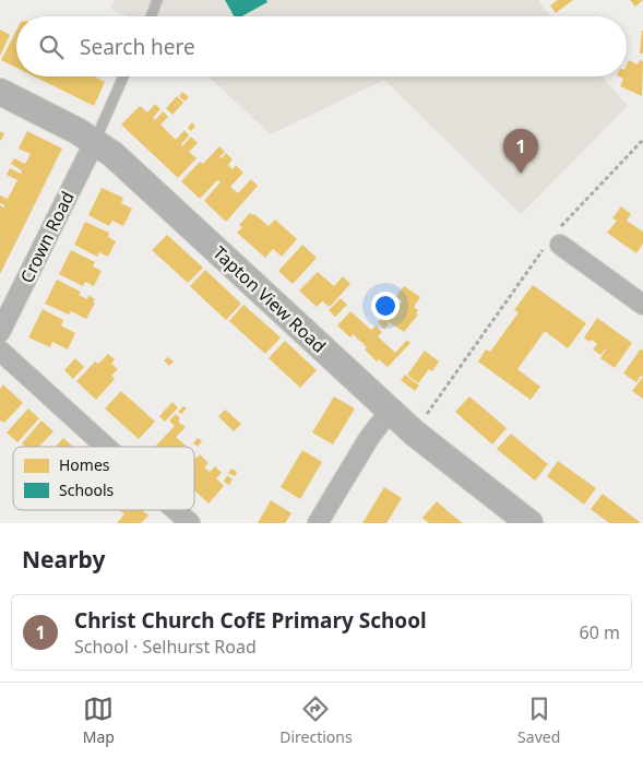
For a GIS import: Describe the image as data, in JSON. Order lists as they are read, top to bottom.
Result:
{
  "streets": {
    "street": ["Crown Road", "Tapton View Road"]
  },
  "crossings": [
    ["Crown Road", "Tapton View Road"]
  ],
  "legend": ["Homes", "Schools"],
  "page": {
    "search": "Search here",
    "pins": "1",
    "heading": "Nearby",
    "list": [
      {
        "mark": "1",
        "name": "Christ Church CofE Primary School",
        "note": "School · Selhurst Road",
        "value": "60 m"
      }
    ],
    "nav": ["Map", "Directions", "Saved"]
  }
}
